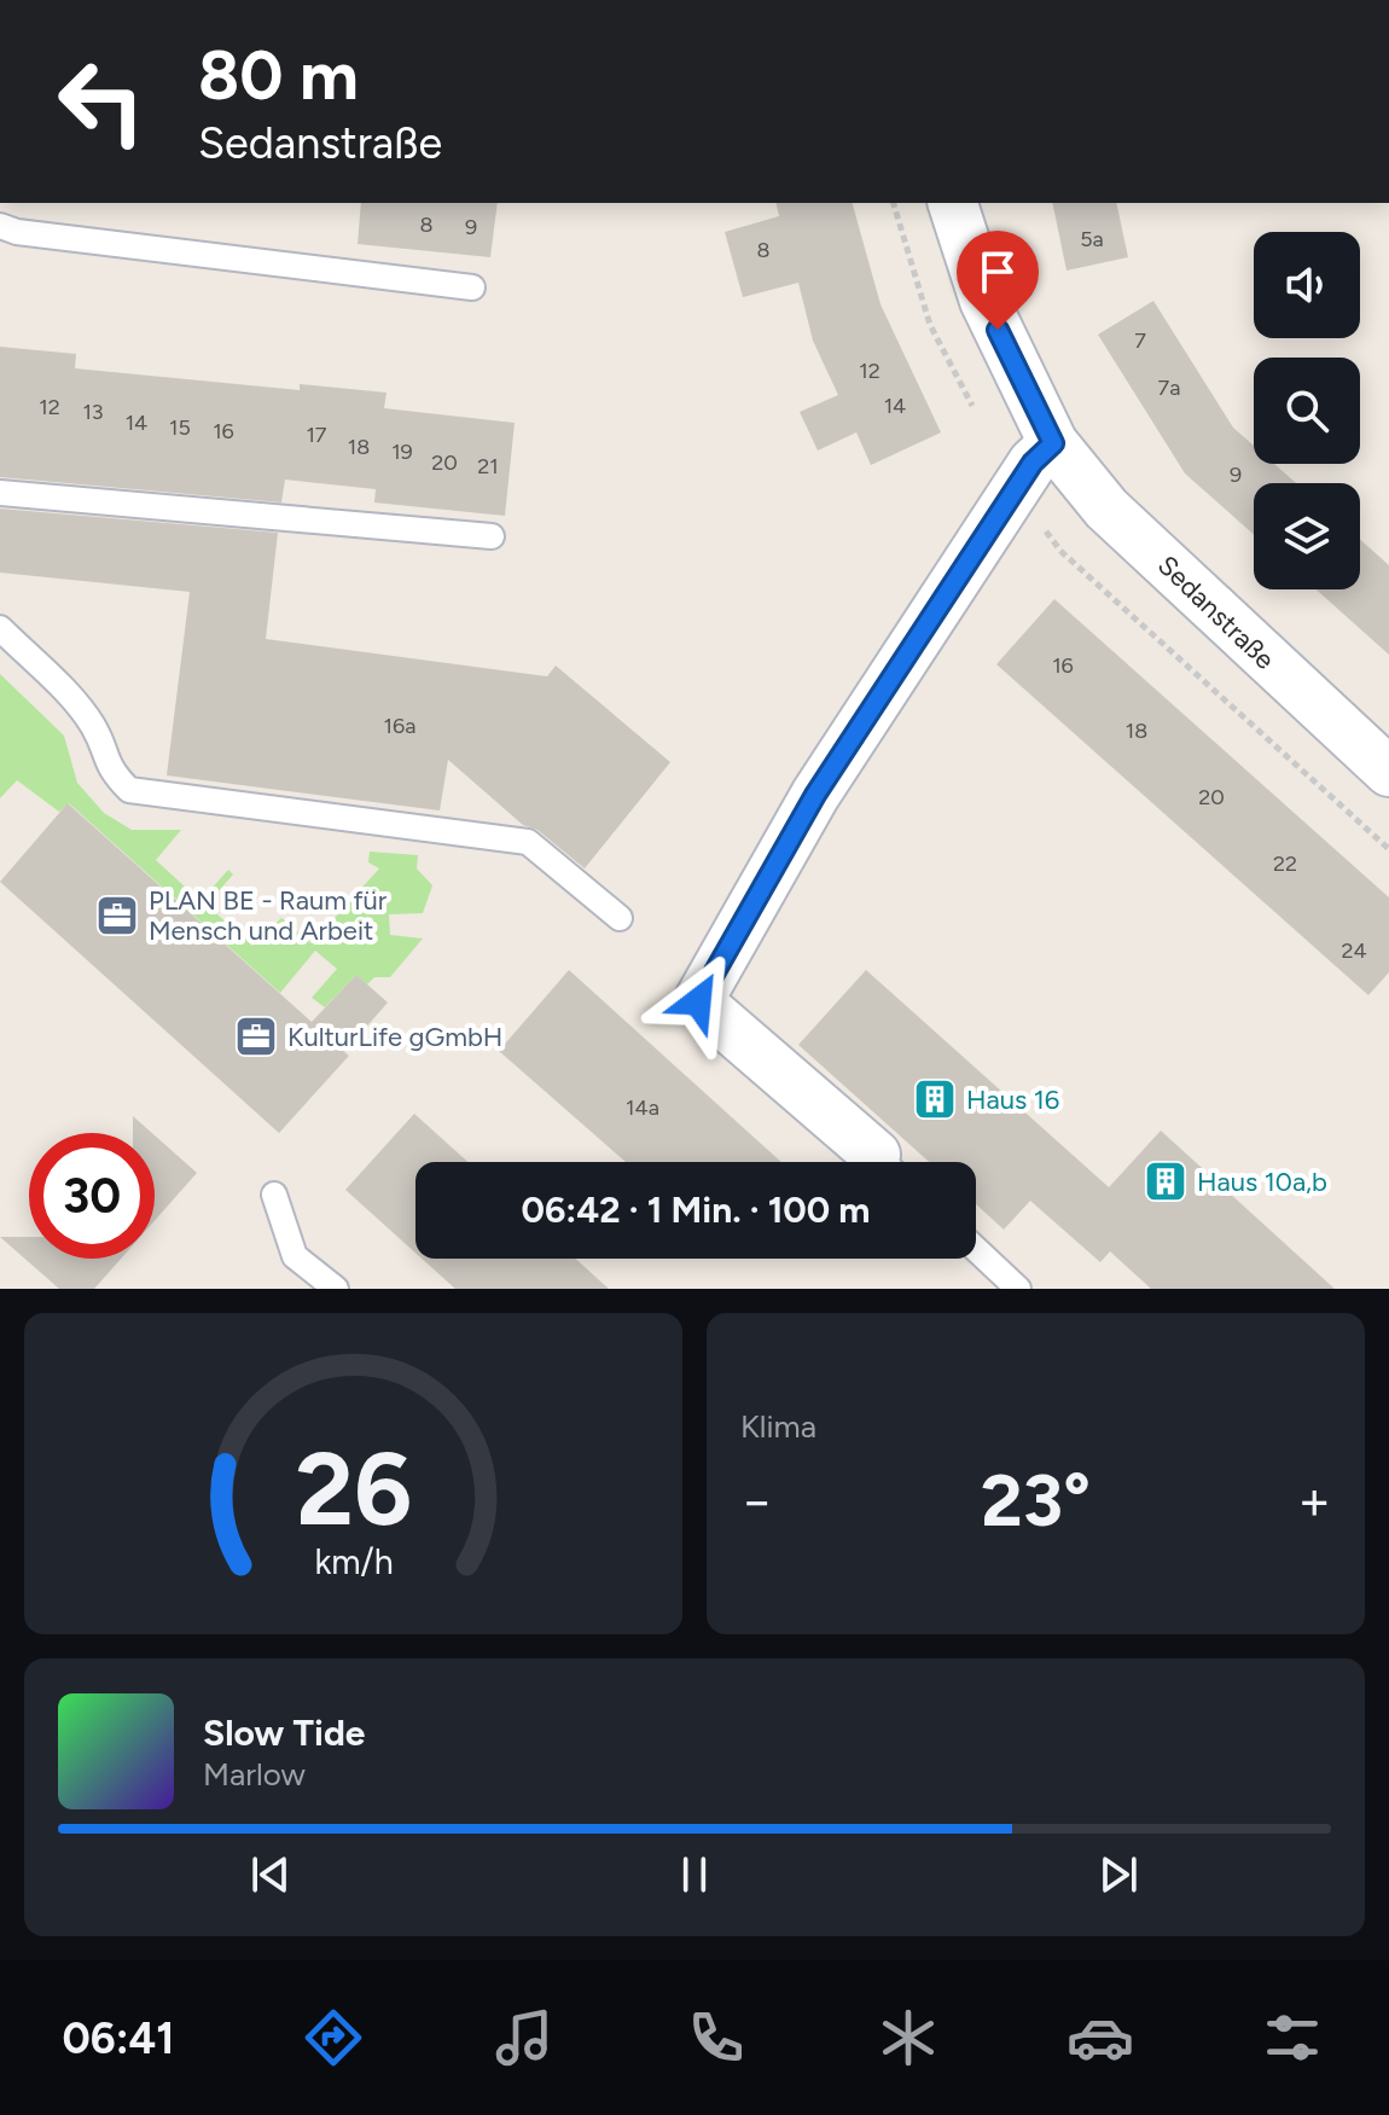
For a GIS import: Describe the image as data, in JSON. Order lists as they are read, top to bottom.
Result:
{
  "streets": {
    "street": ["Sedanstraße"]
  },
  "places": {
    "office": ["PLAN BE - Raum für Mensch und Arbeit", "KulturLife gGmbH"],
    "building": ["Haus 16", "Haus 10a,b"]
  },
  "house_numbers": [
    "8",
    "9",
    "5a",
    "8",
    "7",
    "12",
    "7a",
    "14",
    "12",
    "13",
    "14",
    "15",
    "16",
    "17",
    "18",
    "19",
    "20",
    "21",
    "9",
    "16",
    "16a",
    "18",
    "20",
    "22",
    "24",
    "14a"
  ],
  "page": {
    "turn": ["80 m", "Sedanstraße"],
    "limit": "30",
    "trip": "06:42 · 1 Min. · 100 m",
    "tile": "Klima",
    "heat": ["−", "23°", "+"],
    "song": ["Slow Tide", "Marlow"],
    "tabs": "06:41",
    "gauge": ["26", "km/h"]
  }
}
